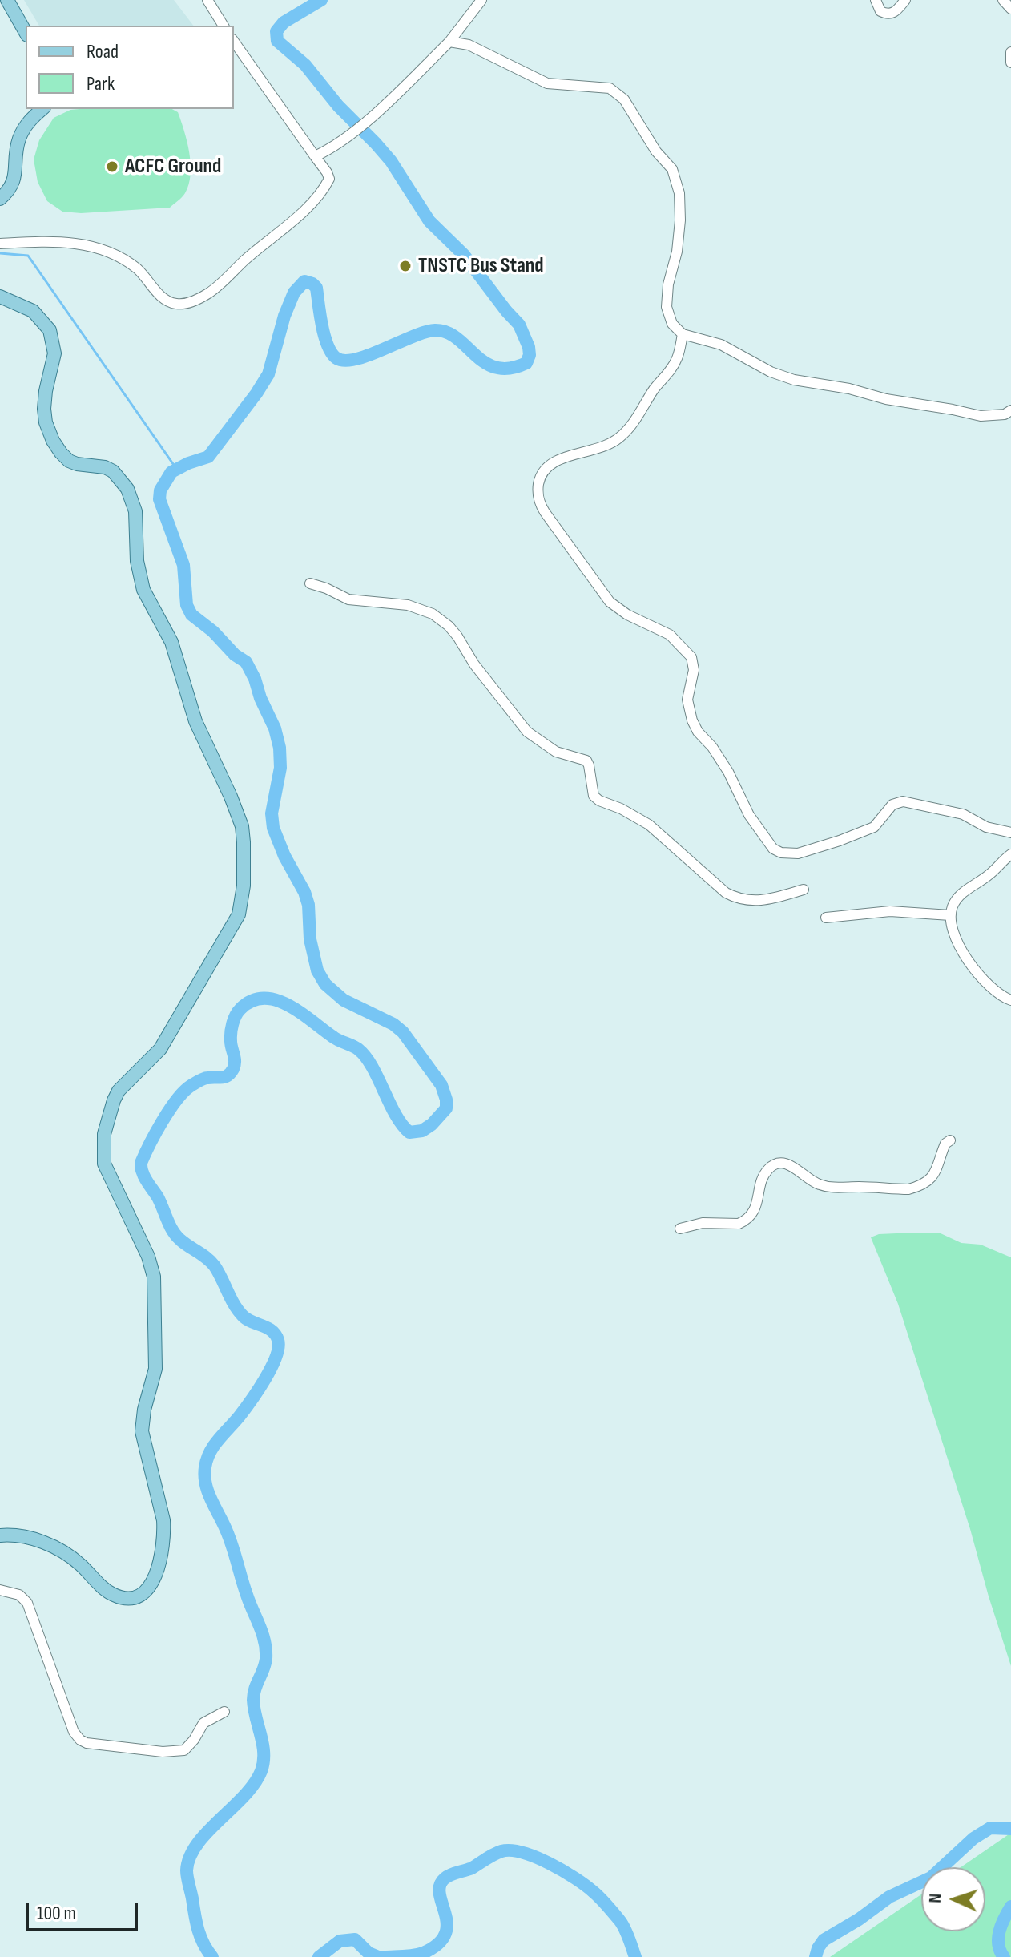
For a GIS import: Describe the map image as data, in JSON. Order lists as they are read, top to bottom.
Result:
{
  "places": ["ACFC Ground", "TNSTC Bus Stand"],
  "legend": ["Road", "Park"],
  "scale_bar": "100 m",
  "north": "left"
}
